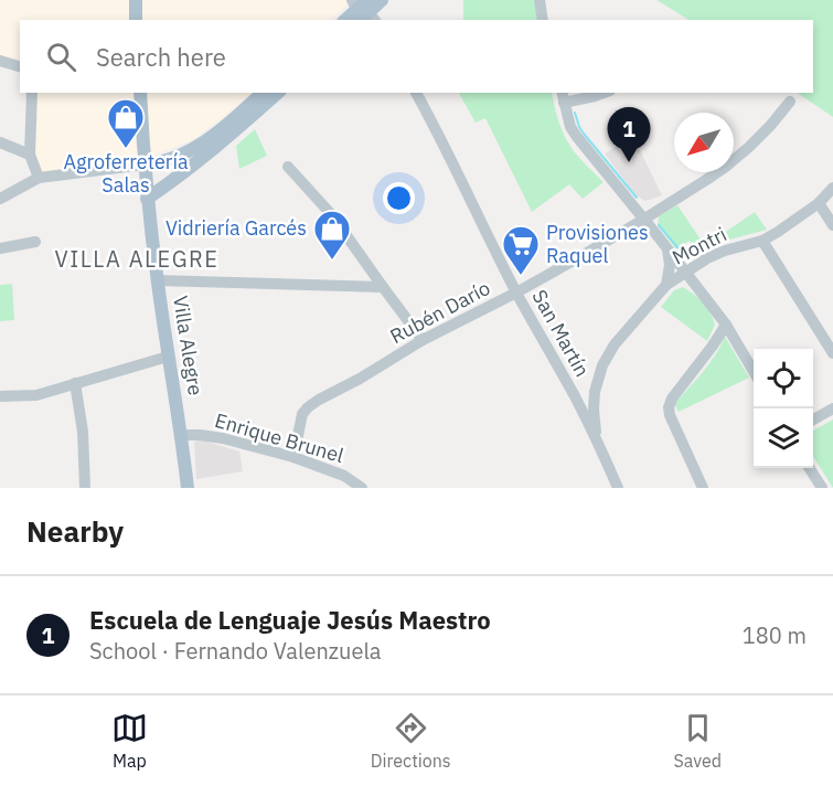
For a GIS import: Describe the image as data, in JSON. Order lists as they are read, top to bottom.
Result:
{
  "streets": {
    "main road": ["Villa Alegre"],
    "street": [
      "Montri",
      "Rubén Darío",
      "San Martín",
      "Enrique Brunel"
    ]
  },
  "crossings": [
    ["Montri", "San Martín"],
    ["Rubén Darío", "San Martín"],
    ["Rubén Darío", "Enrique Brunel"],
    ["Villa Alegre", "Enrique Brunel"]
  ],
  "districts": ["VILLA ALEGRE"],
  "places": {
    "shop": ["Agroferretería Salas", "Vidriería Garcés"],
    "supermarket": ["Provisiones Raquel"]
  },
  "north": "bottom left",
  "page": {
    "search": "Search here",
    "pins": "1",
    "heading": "Nearby",
    "list": [
      {
        "mark": "1",
        "name": "Escuela de Lenguaje Jesús Maestro",
        "note": "School · Fernando Valenzuela",
        "value": "180 m"
      }
    ],
    "nav": ["Map", "Directions", "Saved"]
  }
}
